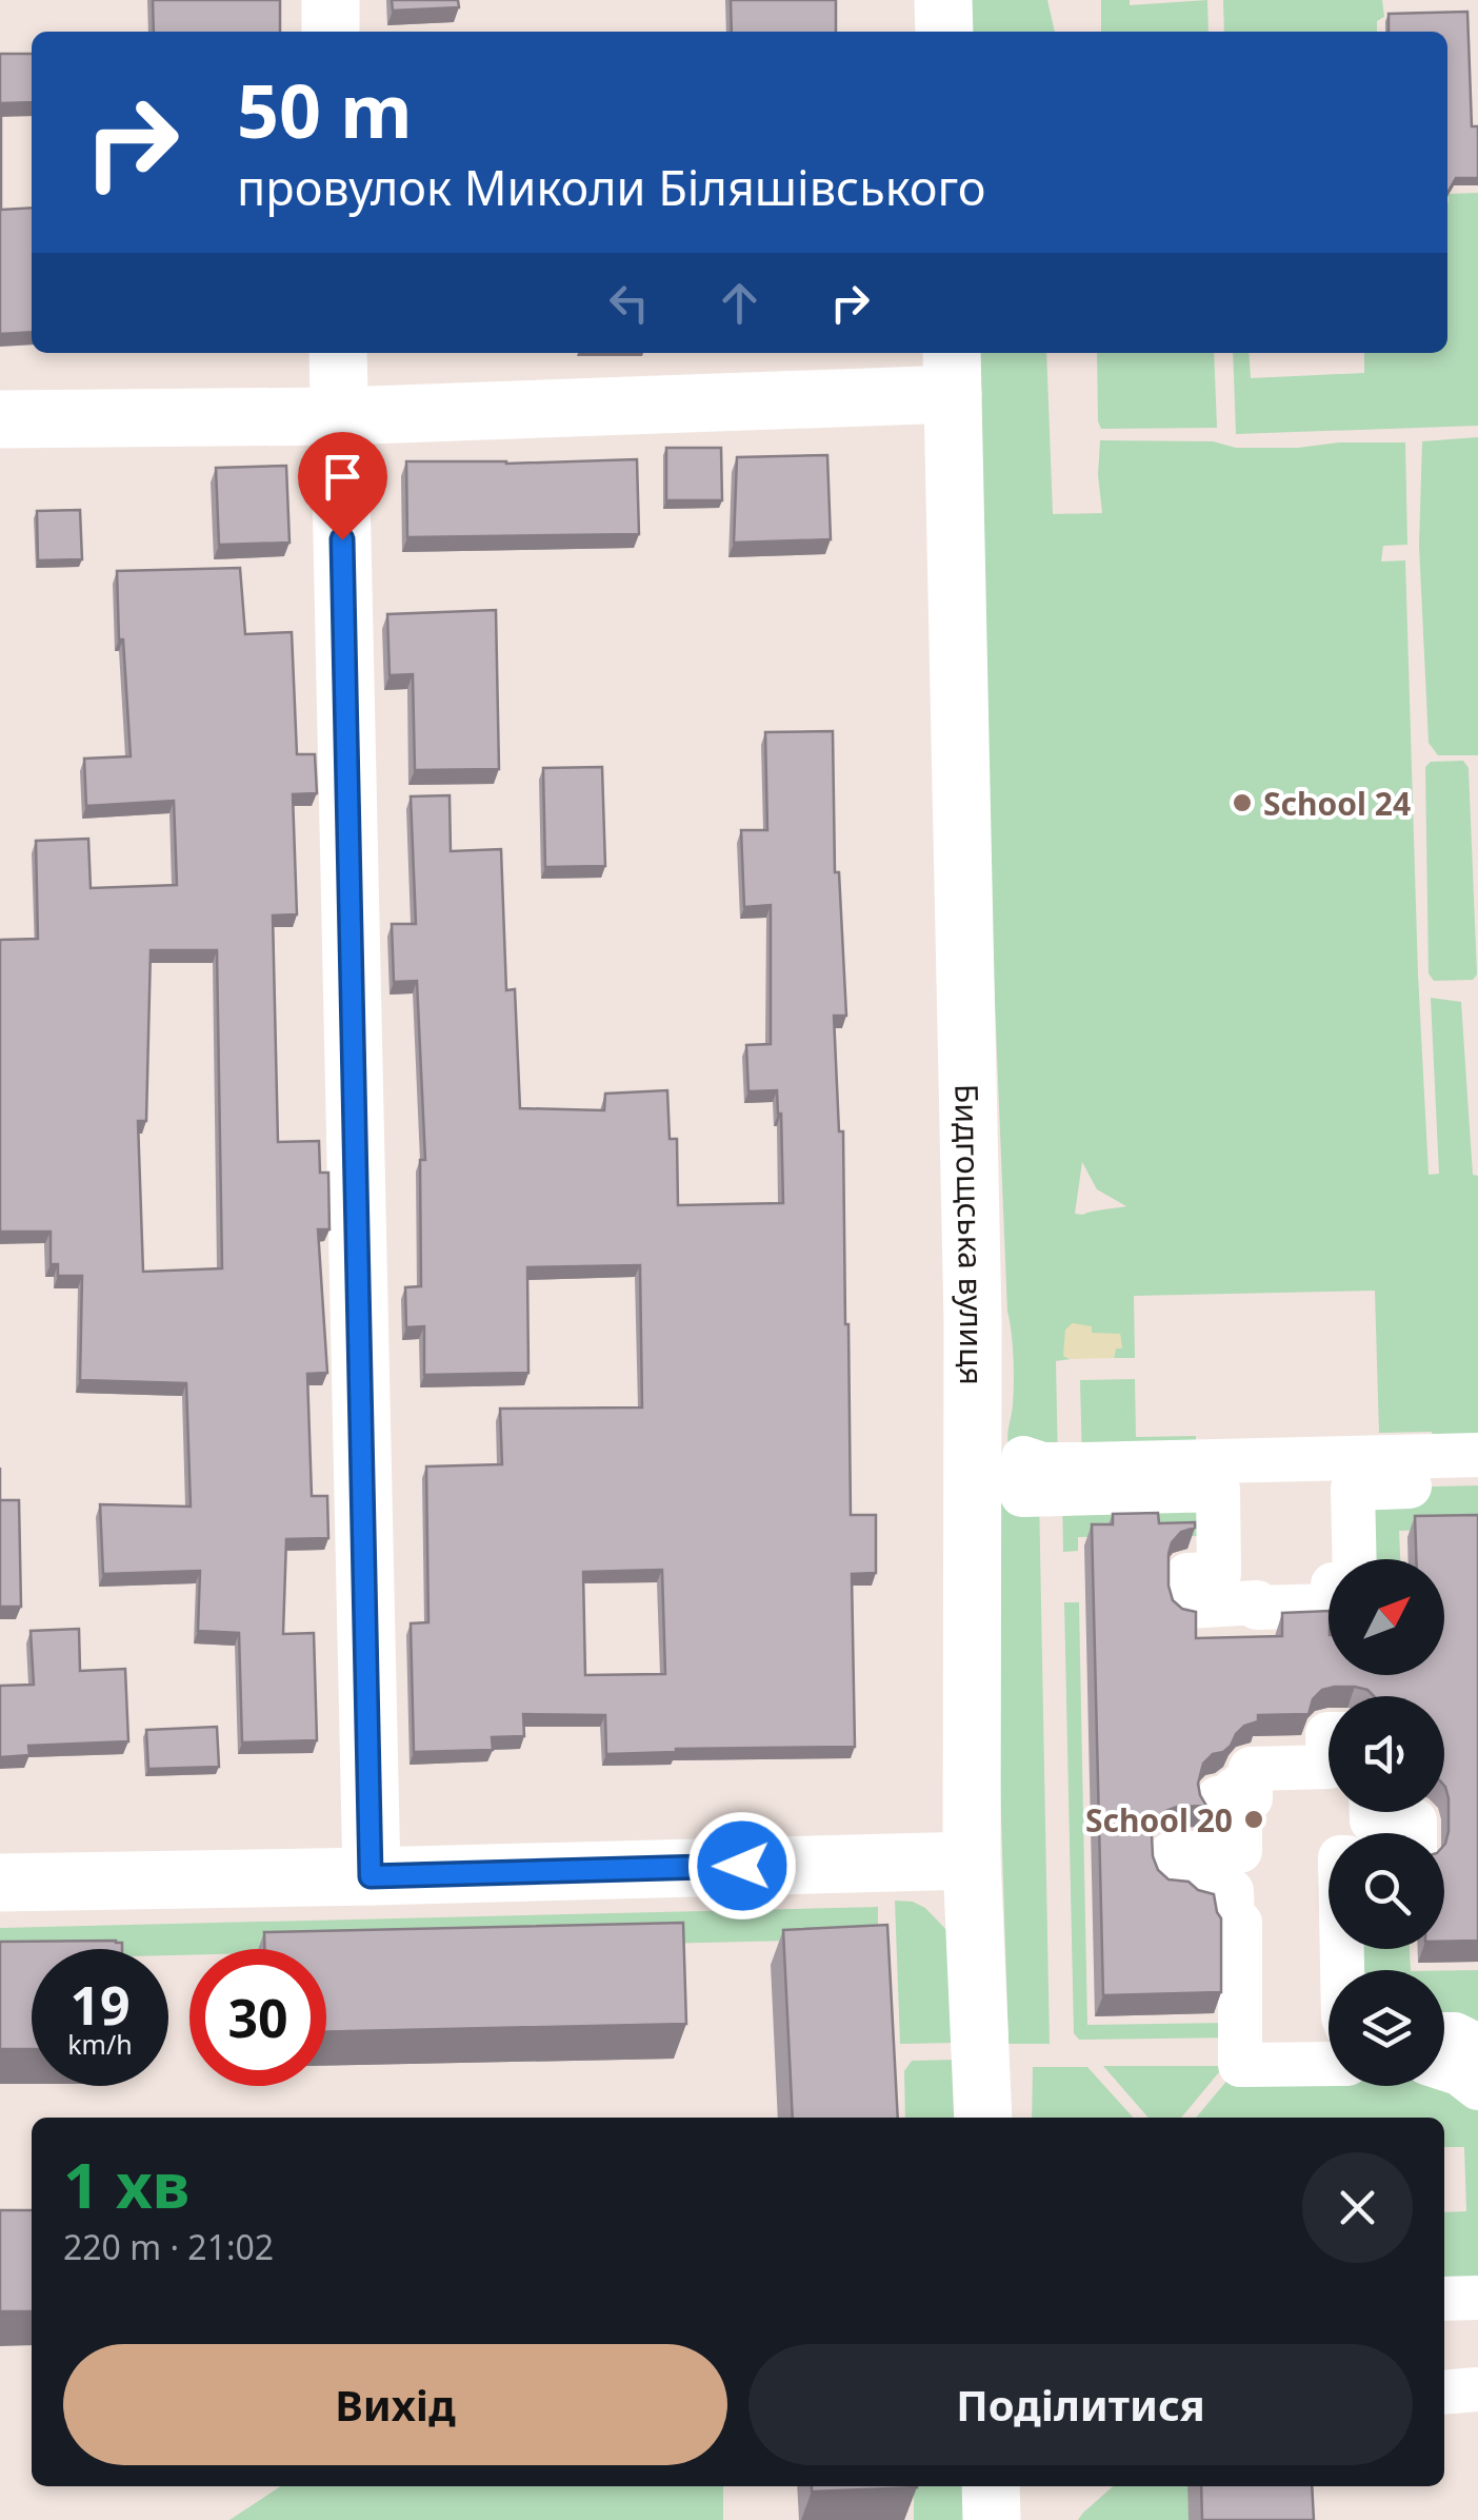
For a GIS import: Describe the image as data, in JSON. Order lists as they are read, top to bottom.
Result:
{
  "streets": {
    "street": ["Бидгощська вулиця"]
  },
  "places": ["School 24", "School 20"],
  "north": "top right",
  "page": {
    "turn": ["50 m", "провулок Миколи Біляшівського"],
    "speed": "19 km/h",
    "limit": "30",
    "heading": ["1 хв", "220 m · 21:02"],
    "buttons": ["Вихід", "Поділитися"]
  }
}
